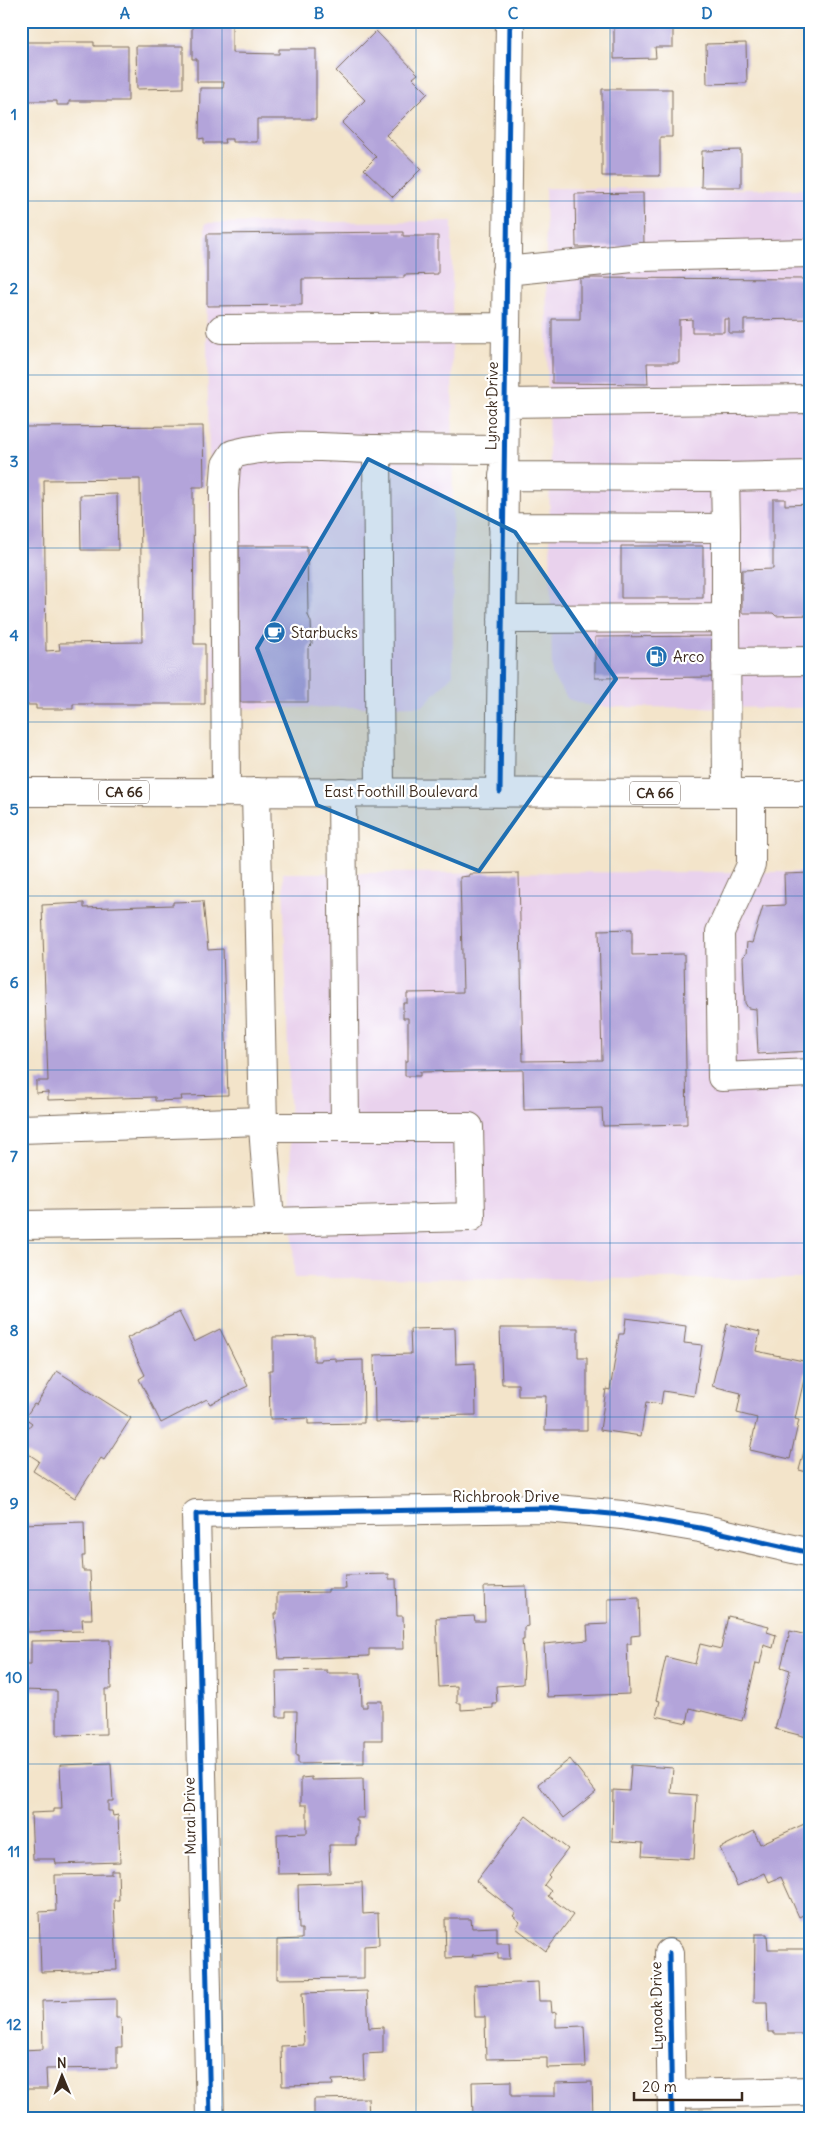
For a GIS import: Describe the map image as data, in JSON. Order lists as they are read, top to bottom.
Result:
{
  "streets": {
    "street": [
      "Lynoak Drive",
      "CA 66",
      "East Foothill Boulevard",
      "Richbrook Drive",
      "Mural Drive"
    ]
  },
  "crossings": [
    ["Lynoak Drive", "East Foothill Boulevard"],
    ["Richbrook Drive", "Mural Drive"]
  ],
  "places": {
    "cafe": ["Starbucks"],
    "fuel station": ["Arco"]
  },
  "scale_bar": "20 m",
  "north": "top",
  "grid": {
    "columns": [
      "A",
      "B",
      "C",
      "D"
    ],
    "rows": [
      "1",
      "2",
      "3",
      "4",
      "5",
      "6",
      "7",
      "8",
      "9",
      "10",
      "11",
      "12"
    ]
  }
}
